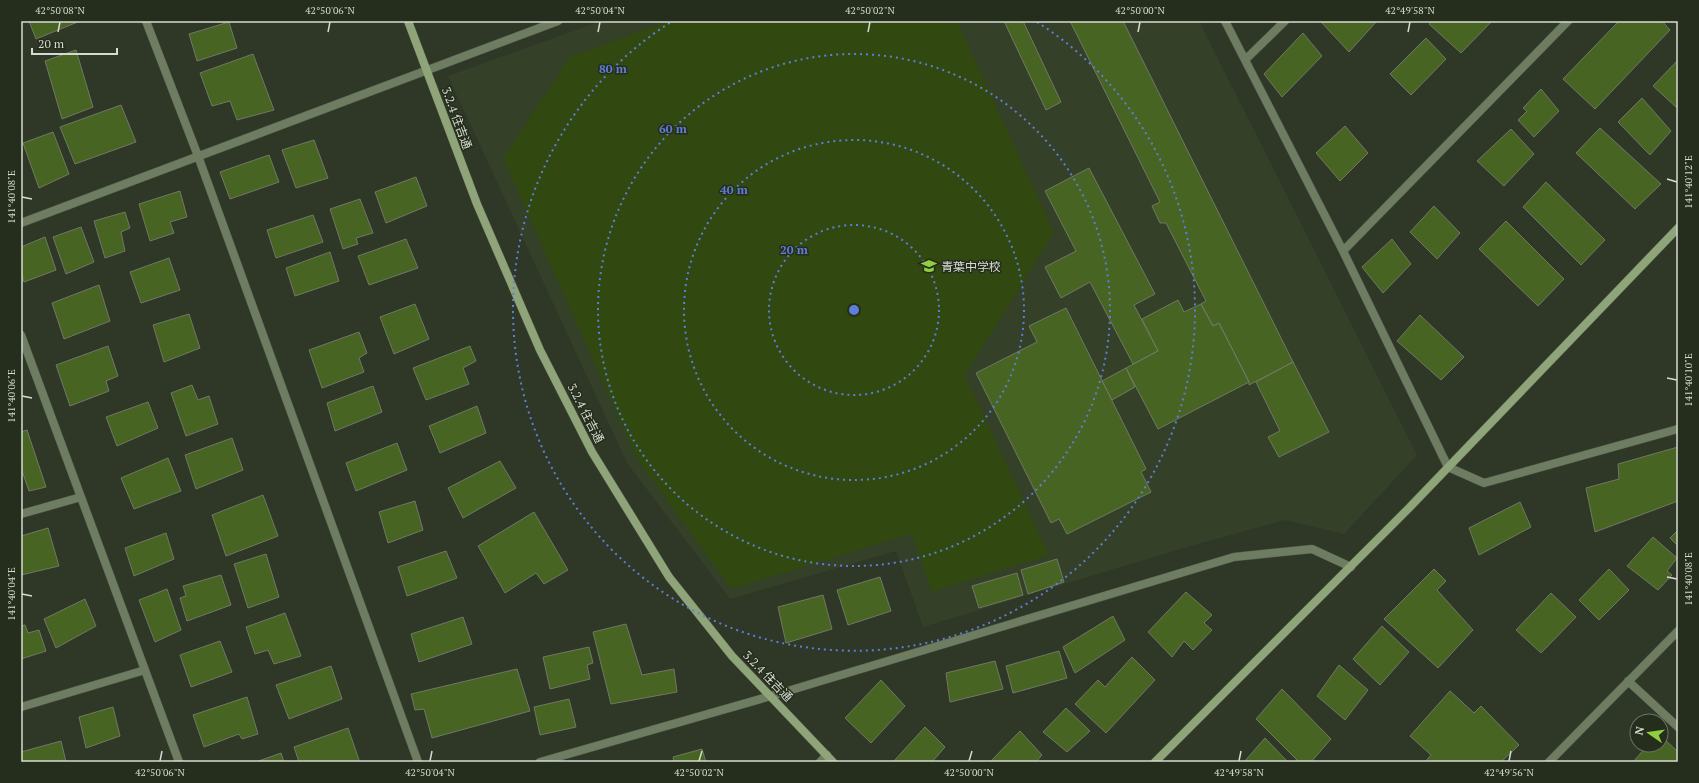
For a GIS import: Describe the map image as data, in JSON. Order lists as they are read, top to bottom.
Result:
{
  "streets": {
    "street": ["3.2.4 住吉通"]
  },
  "places": {
    "school or university": ["青葉中学校"]
  },
  "scale_bar": "20 m",
  "north": "left",
  "coordinates": [
    "42°50'08\"N",
    "42°50'06\"N",
    "42°50'04\"N",
    "42°50'02\"N",
    "42°50'00\"N",
    "42°49'58\"N",
    "141°40'12\"E",
    "141°40'08\"E",
    "141°40'10\"E",
    "141°40'06\"E",
    "141°40'04\"E",
    "42°49'56\"N"
  ],
  "rings": [
    "80 m",
    "60 m",
    "40 m",
    "20 m"
  ]
}
